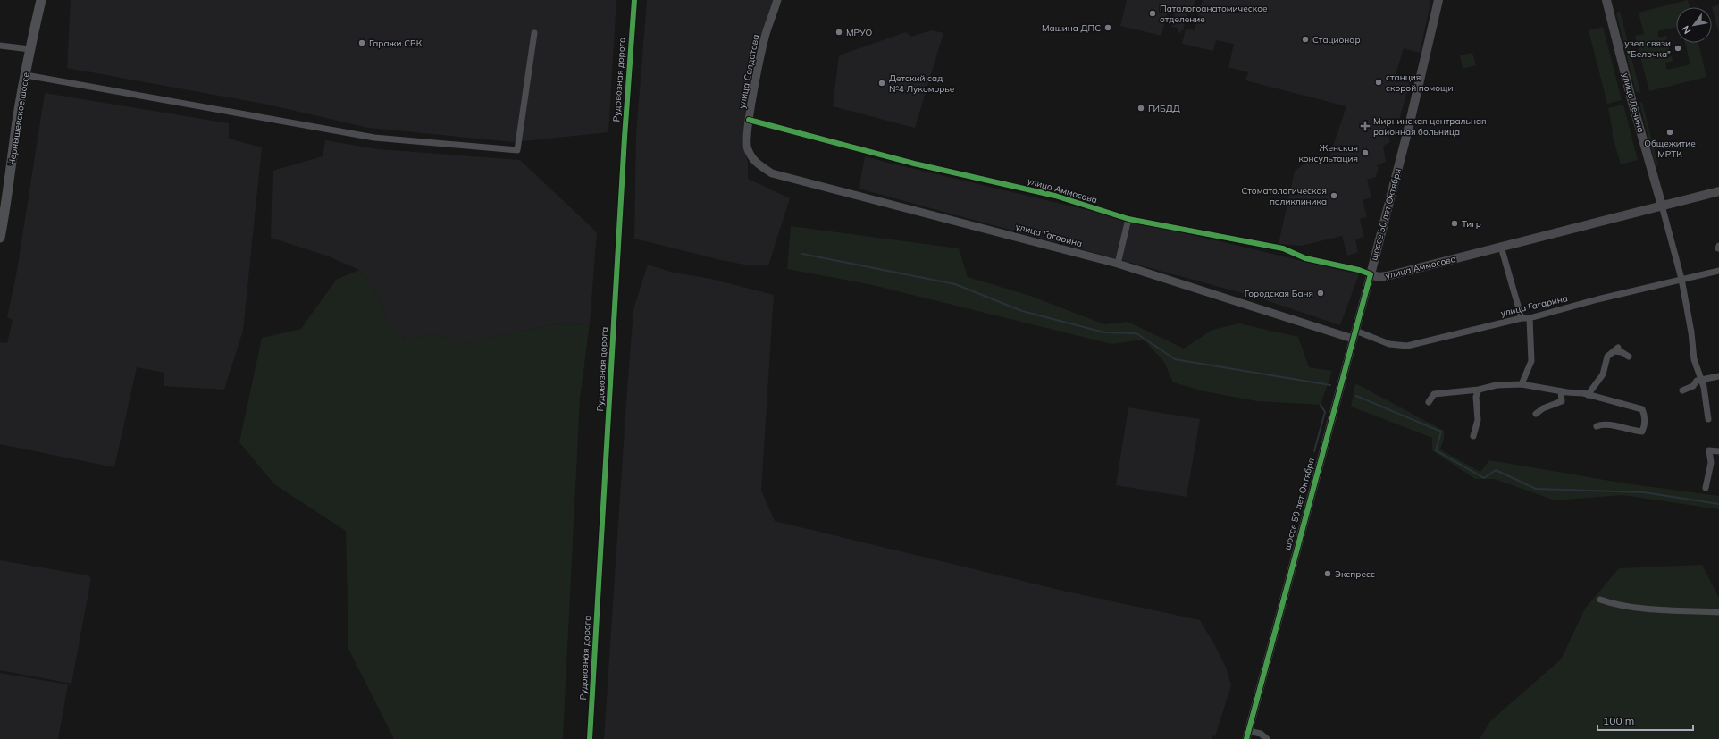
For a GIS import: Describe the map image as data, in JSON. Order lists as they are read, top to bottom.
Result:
{
  "streets": {
    "main road": [
      "улица Ленина",
      "Чернышевское шоссе",
      "улица Аммосова",
      "шоссе 50 лет Октября"
    ],
    "street": ["улица Солдатова", "Рудовозная дорога", "улица Гагарина"]
  },
  "crossings": [
    ["улица Солдатова", "улица Аммосова"],
    ["улица Солдатова", "улица Гагарина"],
    ["улица Ленина", "улица Аммосова"],
    ["улица Аммосова", "шоссе 50 лет Октября"],
    ["шоссе 50 лет Октября", "улица Гагарина"]
  ],
  "places": {
    "other": [
      "Паталогоанатомическое отделение",
      "Машина ДПС",
      "МРУО",
      "Стационар",
      "Гаражи СВК",
      "узел связи \"Белочка\"",
      "станция скорой помощи",
      "Детский сад №4 Лукоморье",
      "ГИБДД",
      "Общежитие МРТК",
      "Женская консультация",
      "Стоматологическая поликлиника",
      "Тигр",
      "Городская Баня",
      "Экспресс"
    ],
    "health": ["Мирнинская центральная районная больница"]
  },
  "scale_bar": "100 m",
  "north": "bottom left"
}
